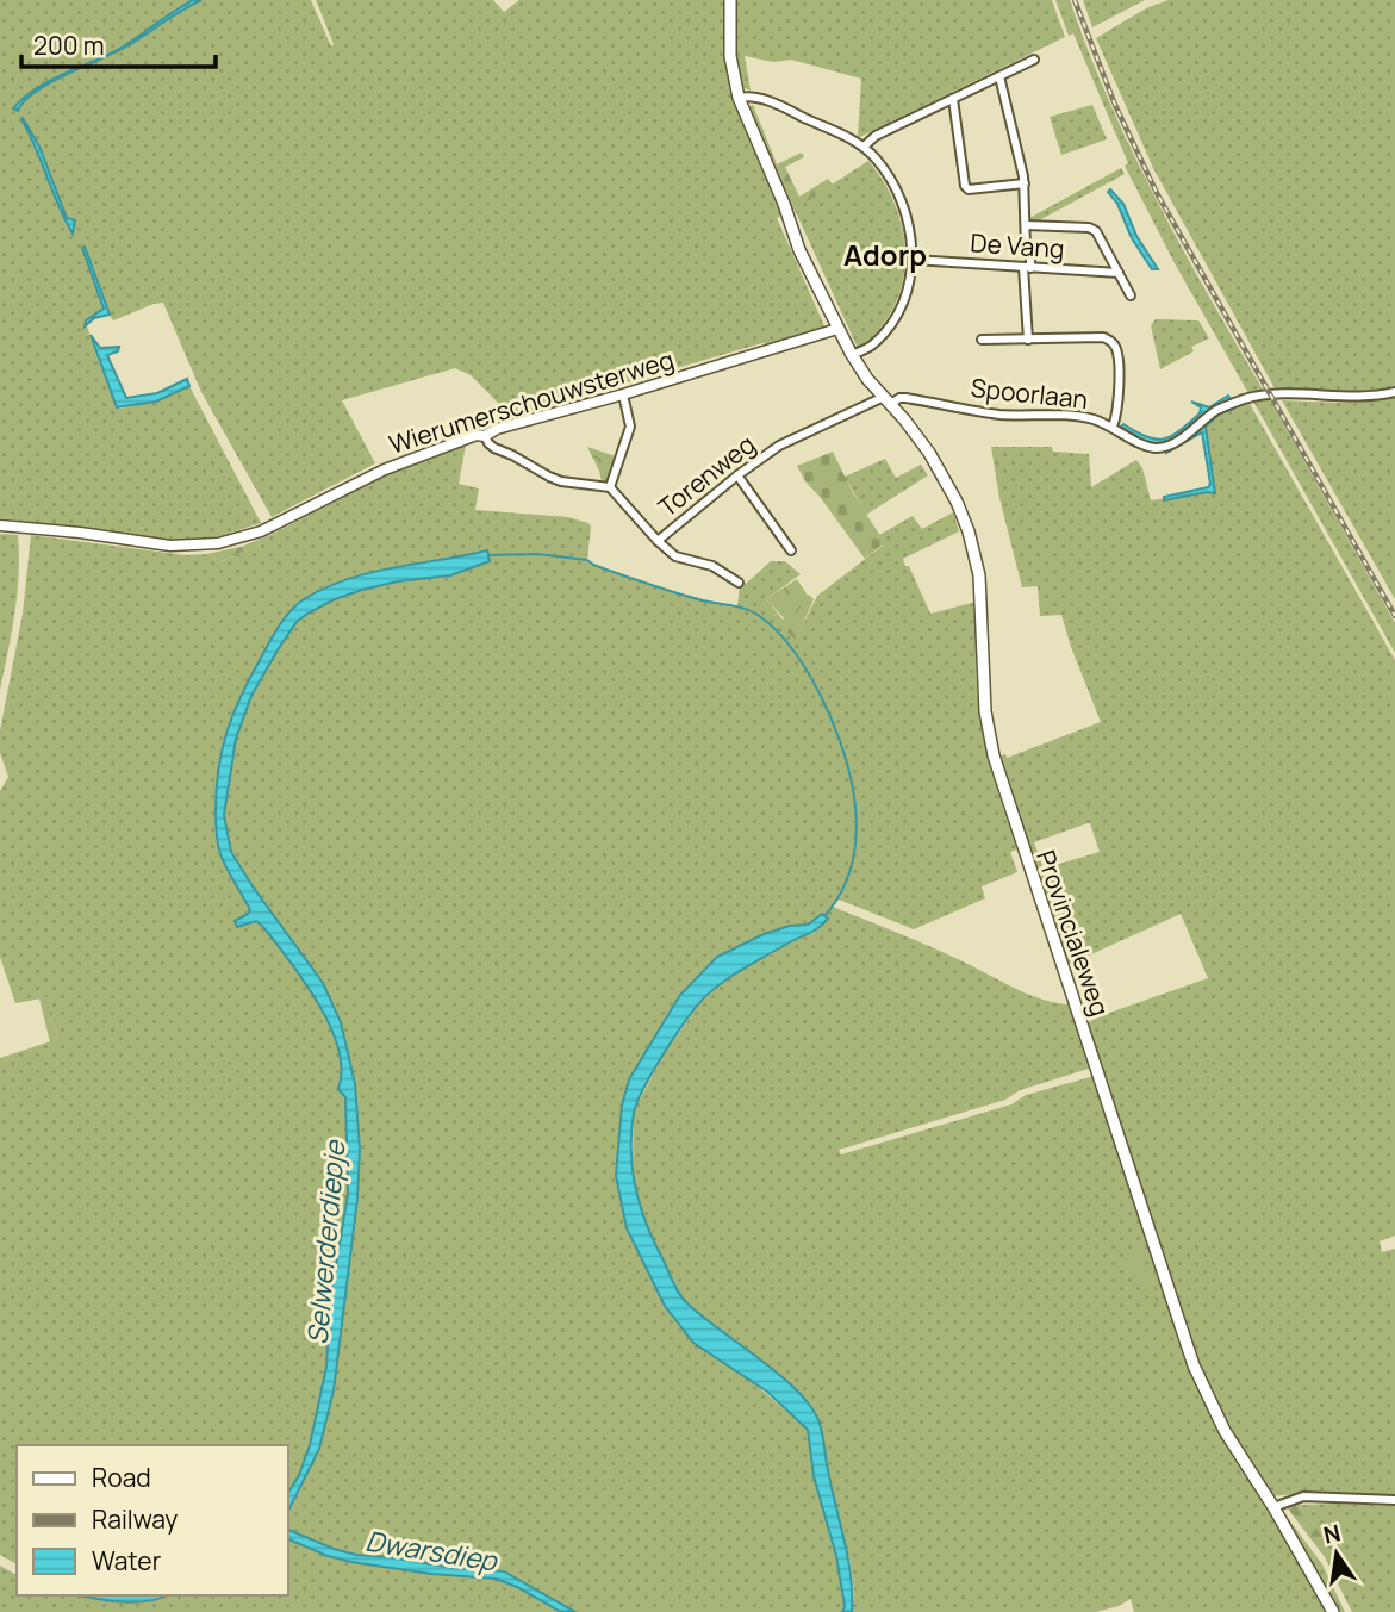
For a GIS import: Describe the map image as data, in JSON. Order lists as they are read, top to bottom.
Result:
{
  "streets": {
    "main road": ["Provincialeweg"],
    "street": [
      "De Vang",
      "Spoorlaan",
      "Wierumerschouwsterweg",
      "Torenweg"
    ]
  },
  "crossings": [
    ["Spoorlaan", "Torenweg"],
    ["Spoorlaan", "Provincialeweg"],
    ["Wierumerschouwsterweg", "Provincialeweg"],
    ["Torenweg", "Provincialeweg"]
  ],
  "districts": ["Adorp"],
  "water": ["Selwerderdiepje", "Dwarsdiep"],
  "legend": ["Road", "Railway", "Water"],
  "scale_bar": "200 m",
  "north": "top"
}
